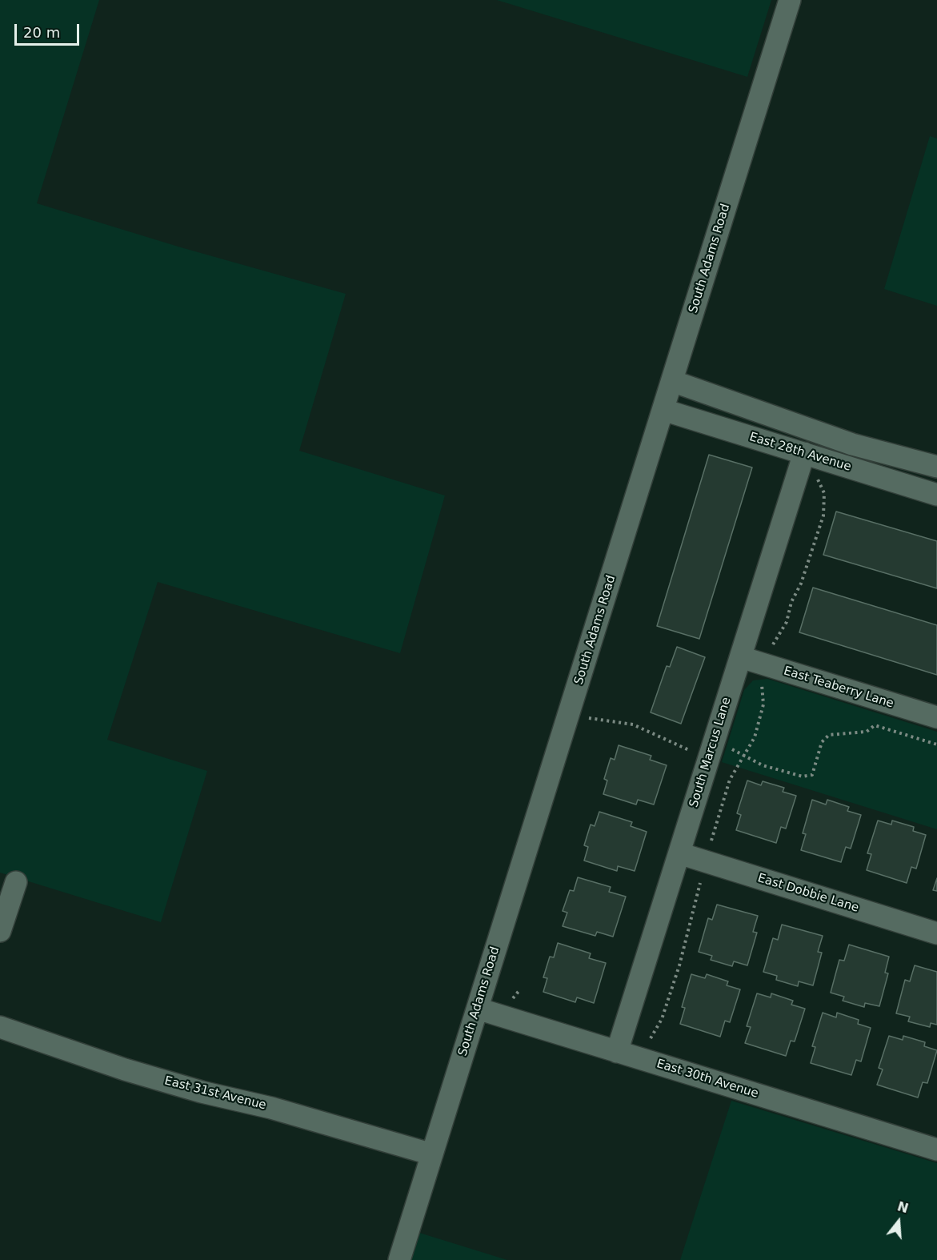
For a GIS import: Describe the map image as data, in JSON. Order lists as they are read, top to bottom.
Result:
{
  "streets": {
    "street": [
      "South Adams Road",
      "East 28th Avenue",
      "East Teaberry Lane",
      "South Marcus Lane",
      "East Dobbie Lane",
      "East 30th Avenue",
      "East 31st Avenue"
    ]
  },
  "crossings": [
    ["South Adams Road", "East 28th Avenue"],
    ["South Adams Road", "East 30th Avenue"],
    ["South Adams Road", "East 31st Avenue"],
    ["East 28th Avenue", "South Marcus Lane"],
    ["East Teaberry Lane", "South Marcus Lane"],
    ["South Marcus Lane", "East Dobbie Lane"],
    ["South Marcus Lane", "East 30th Avenue"]
  ],
  "scale_bar": "20 m",
  "north": "top"
}
